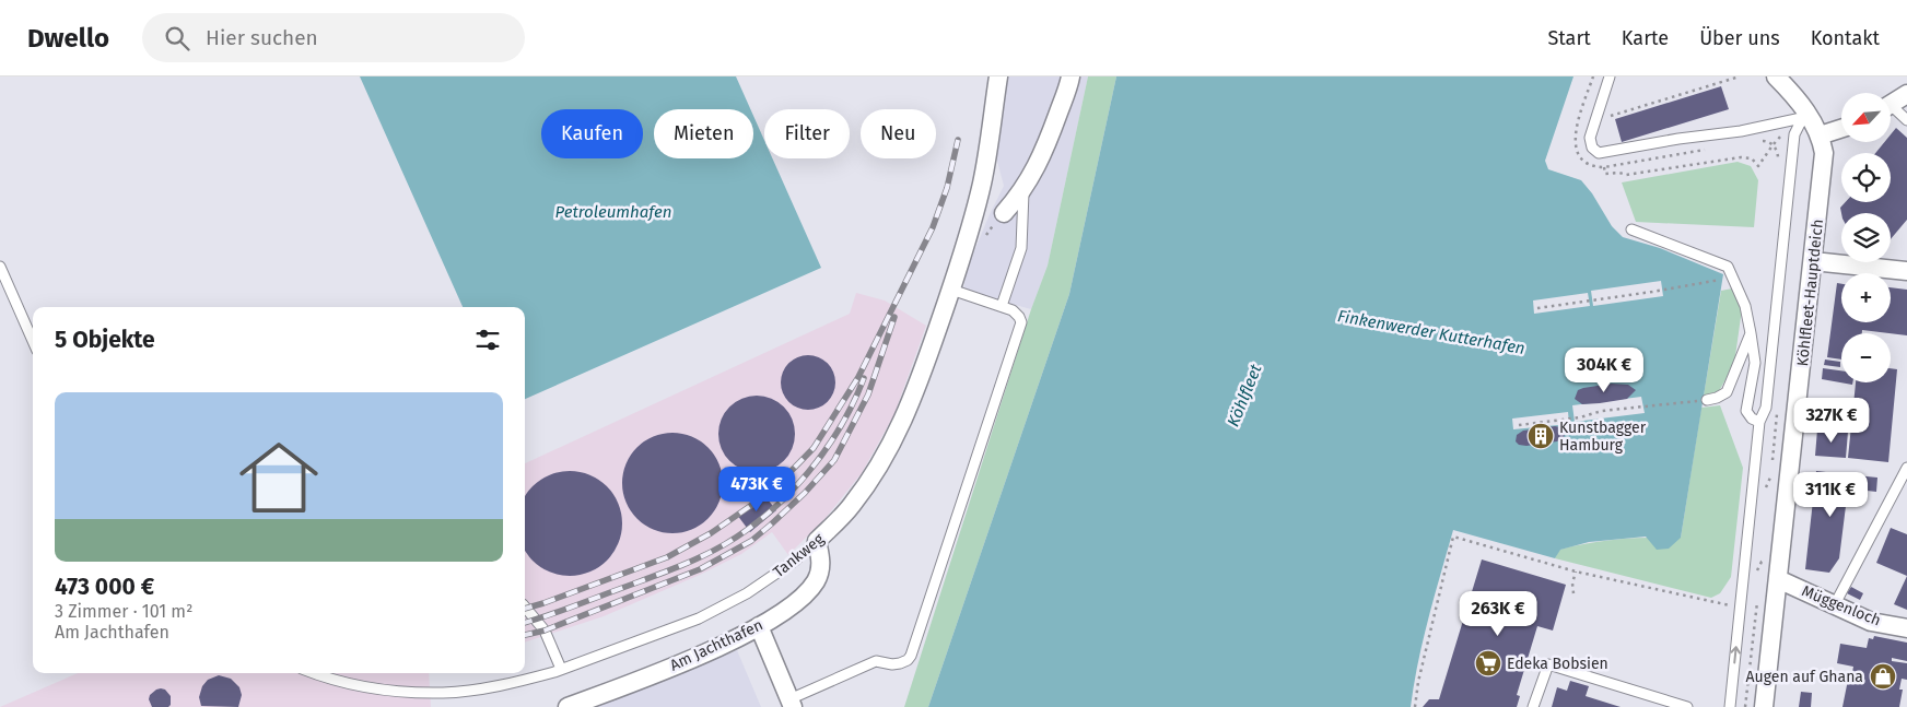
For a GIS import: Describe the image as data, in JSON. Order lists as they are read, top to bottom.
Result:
{
  "streets": {
    "street": [
      "Köhlfleet-Hauptdeich",
      "Tankweg",
      "Müggenloch",
      "Am Jachthafen"
    ]
  },
  "crossings": [
    ["Köhlfleet-Hauptdeich", "Müggenloch"],
    ["Tankweg", "Am Jachthafen"]
  ],
  "water": ["Petroleumhafen", "Finkenwerder Kutterhafen", "Köhlfleet"],
  "places": {
    "building": ["Kunstbagger Hamburg"],
    "supermarket": ["Edeka Bobsien"],
    "shop": ["Augen auf Ghana"]
  },
  "north": "bottom left",
  "page": {
    "header": "Dwello",
    "search": "Hier suchen",
    "nav": [
      "Start",
      "Karte",
      "Über uns",
      "Kontakt"
    ],
    "map_buttons": ["+", "−"],
    "chip": [
      "Kaufen",
      "Mieten",
      "Filter",
      "Neu"
    ],
    "heading": "5 Objekte",
    "price": [
      "304K €",
      "327K €",
      "473K €",
      "311K €",
      "263K €"
    ],
    "list": [
      {
        "name": "473 000 €",
        "note": "3 Zimmer · 101 m² · Am Jachthafen"
      }
    ]
  }
}
